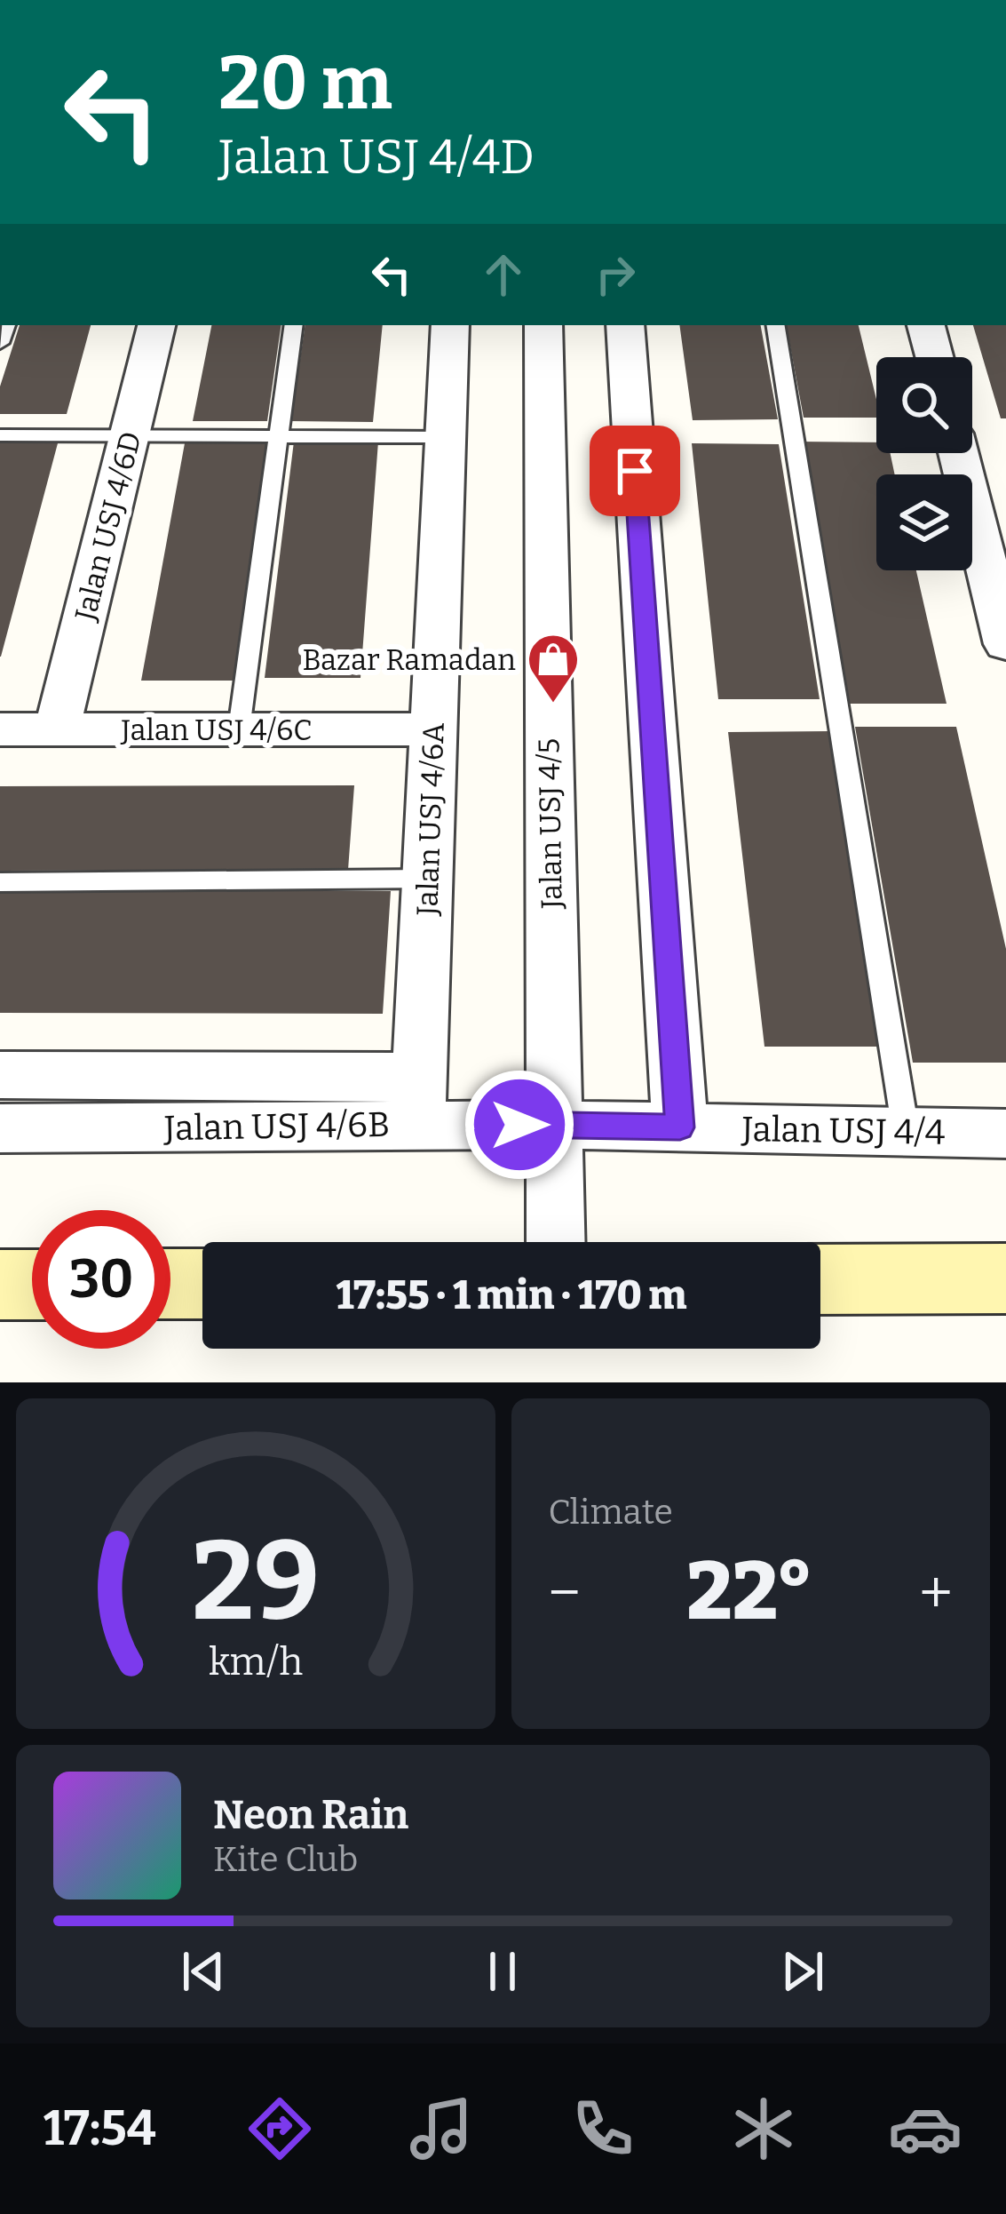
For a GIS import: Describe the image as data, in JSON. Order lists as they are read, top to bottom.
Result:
{
  "streets": {
    "street": [
      "Jalan USJ 4/6D",
      "Jalan USJ 4/6C",
      "Jalan USJ 4/6A",
      "Jalan USJ 4/5",
      "Jalan USJ 4/6B",
      "Jalan USJ 4/4"
    ]
  },
  "crossings": [
    ["Jalan USJ 4/6D", "Jalan USJ 4/6C"],
    ["Jalan USJ 4/6C", "Jalan USJ 4/6A"],
    ["Jalan USJ 4/6A", "Jalan USJ 4/6B"],
    ["Jalan USJ 4/5", "Jalan USJ 4/6B"],
    ["Jalan USJ 4/5", "Jalan USJ 4/4"],
    ["Jalan USJ 4/6B", "Jalan USJ 4/4"]
  ],
  "places": {
    "shop": ["Bazar Ramadan"]
  },
  "page": {
    "turn": ["20 m", "Jalan USJ 4/4D"],
    "limit": "30",
    "trip": "17:55 · 1 min · 170 m",
    "tile": "Climate",
    "heat": ["−", "22°", "+"],
    "song": ["Neon Rain", "Kite Club"],
    "tabs": "17:54",
    "gauge": ["29", "km/h"]
  }
}
